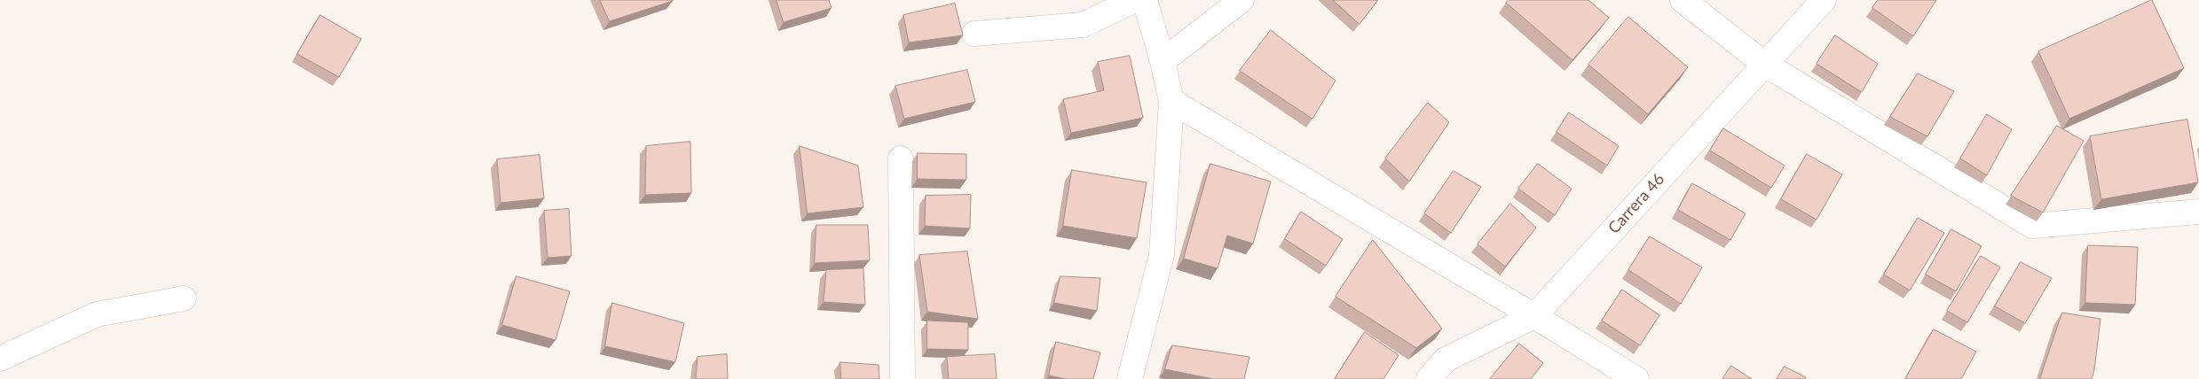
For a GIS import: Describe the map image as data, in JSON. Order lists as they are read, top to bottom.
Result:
{
  "streets": {
    "street": ["Carrera 46"]
  }
}
